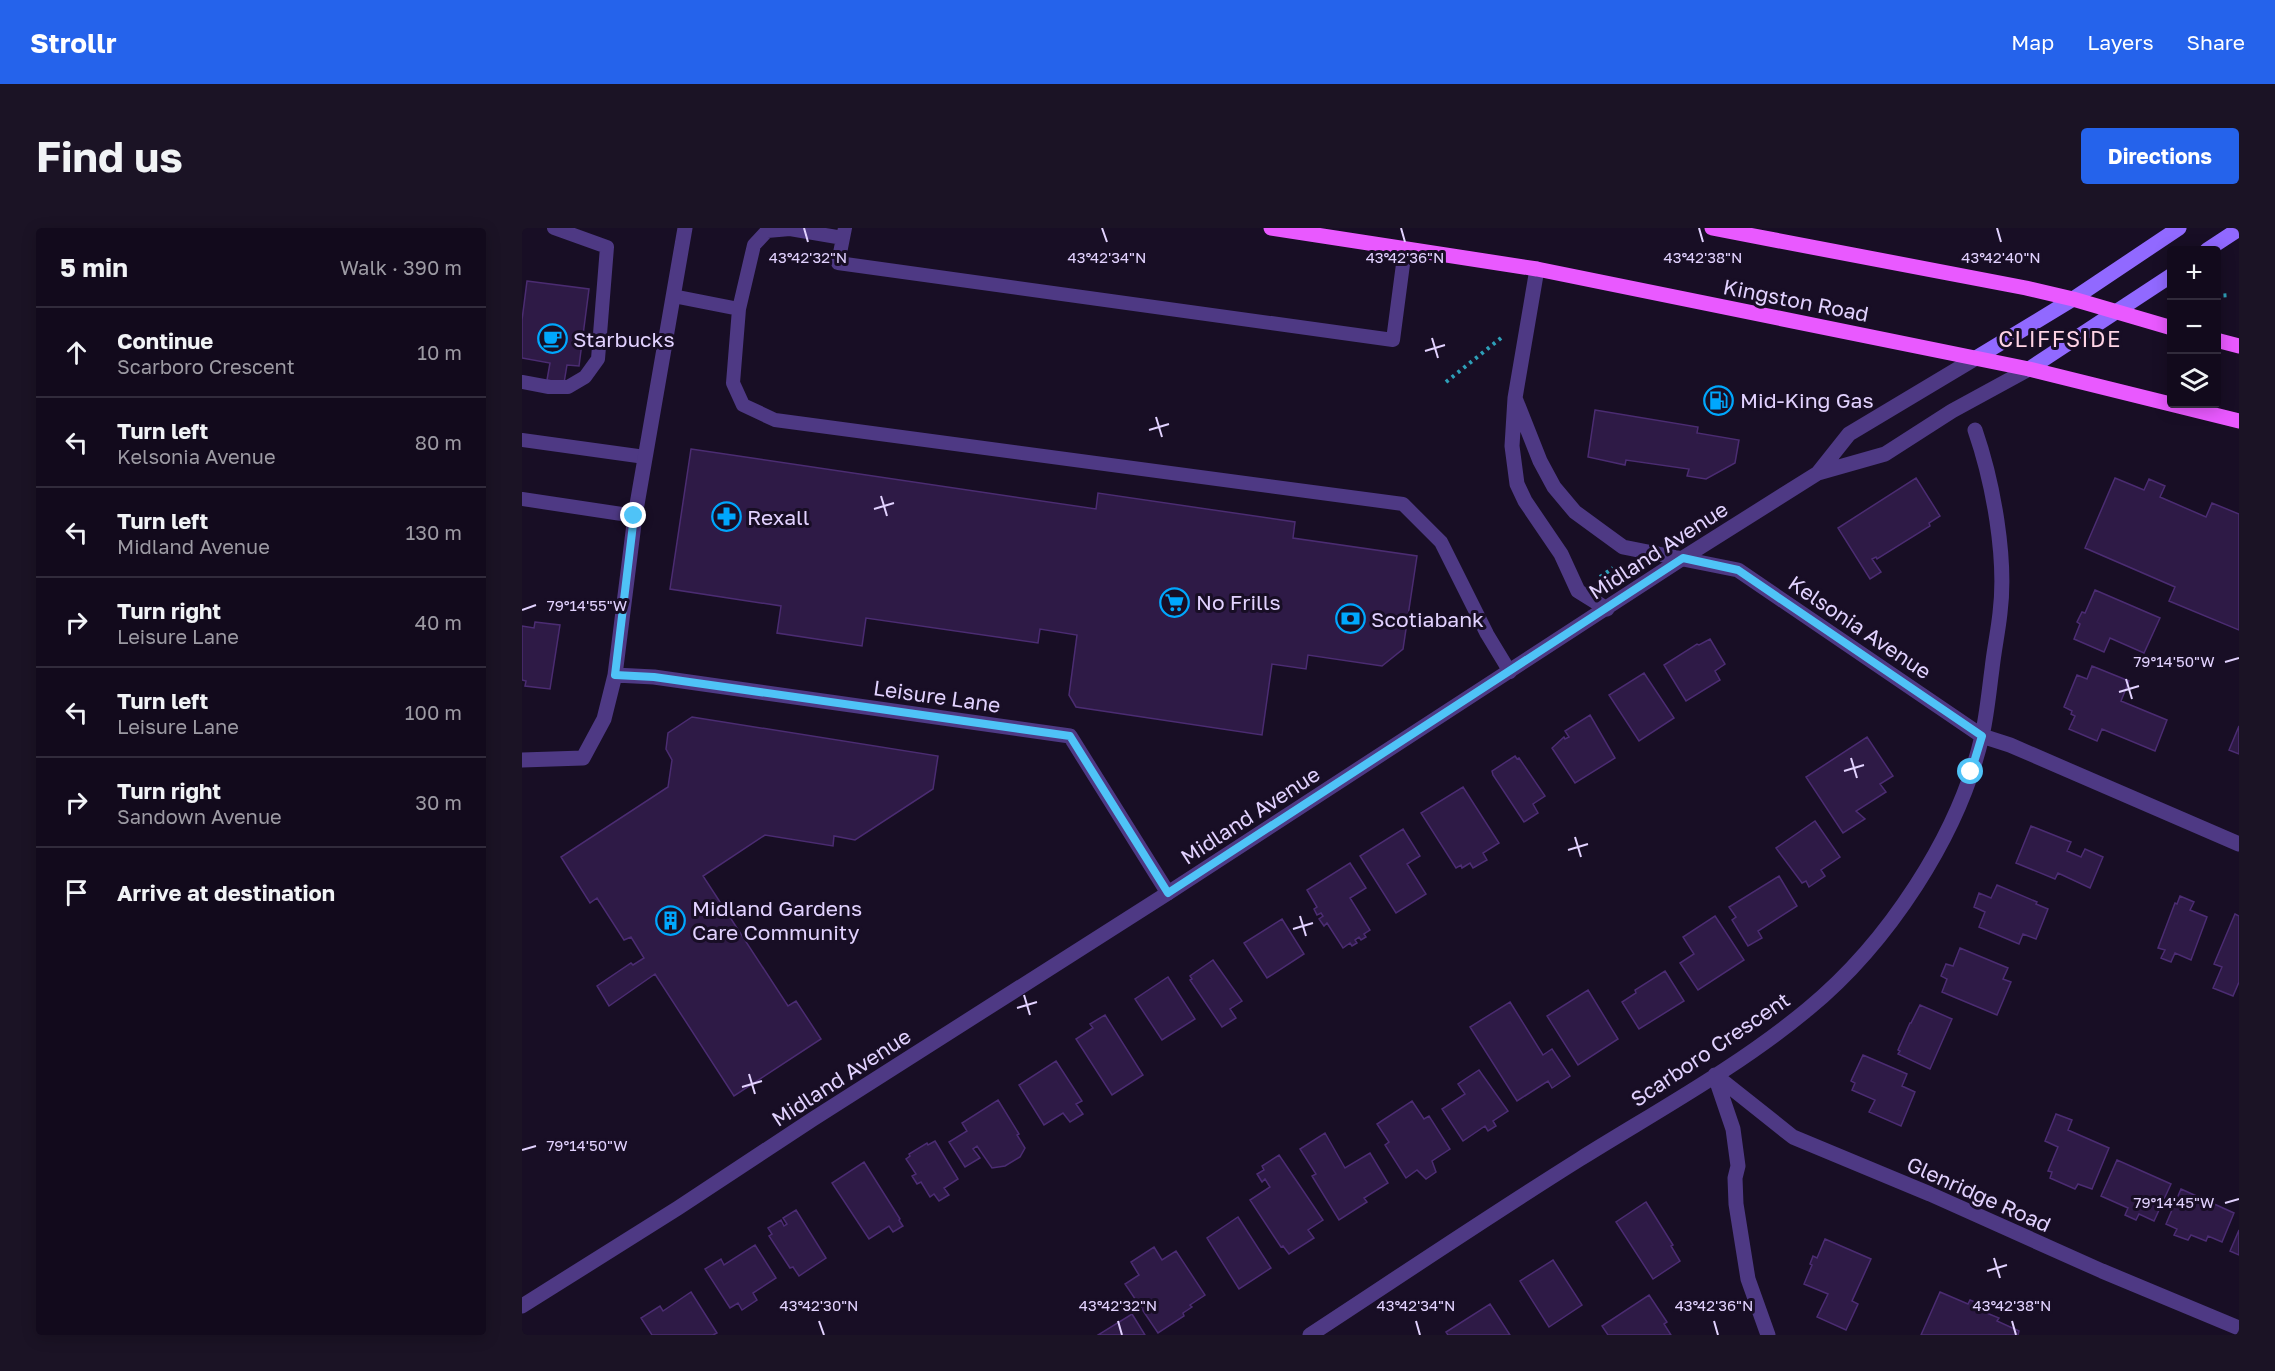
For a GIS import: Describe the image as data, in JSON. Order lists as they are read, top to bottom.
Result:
{
  "streets": {
    "main road": ["Kingston Road", "Midland Avenue"],
    "street": [
      "Kelsonia Avenue",
      "Leisure Lane",
      "Scarboro Crescent",
      "Glenridge Road"
    ]
  },
  "crossings": [
    ["Kingston Road", "Midland Avenue"],
    ["Midland Avenue", "Kelsonia Avenue"],
    ["Midland Avenue", "Leisure Lane"],
    ["Kelsonia Avenue", "Scarboro Crescent"],
    ["Scarboro Crescent", "Glenridge Road"]
  ],
  "districts": ["CLIFFSIDE"],
  "places": {
    "cafe": ["Starbucks"],
    "fuel station": ["Mid-King Gas"],
    "pharmacy": ["Rexall"],
    "supermarket": ["No Frills"],
    "bank": ["Scotiabank"],
    "building": ["Midland Gardens Care Community"]
  },
  "page": {
    "header": "Strollr",
    "nav": ["Map", "Layers", "Share"],
    "buttons": "Directions",
    "title": "Find us",
    "heading": ["5 min", "Walk · 390 m"],
    "map_buttons": ["+", "−"],
    "list": [
      ["Continue", "Scarboro Crescent", "10 m"],
      ["Turn left", "Kelsonia Avenue", "80 m"],
      ["Turn left", "Midland Avenue", "130 m"],
      ["Turn right", "Leisure Lane", "40 m"],
      ["Turn left", "Leisure Lane", "100 m"],
      ["Turn right", "Sandown Avenue", "30 m"],
      "Arrive at destination"
    ]
  },
  "coordinates": [
    "43°42'32\"N",
    "43°42'34\"N",
    "43°42'36\"N",
    "43°42'38\"N",
    "43°42'40\"N",
    "79°14'55\"W",
    "79°14'50\"W",
    "79°14'45\"W",
    "43°42'30\"N"
  ]
}
